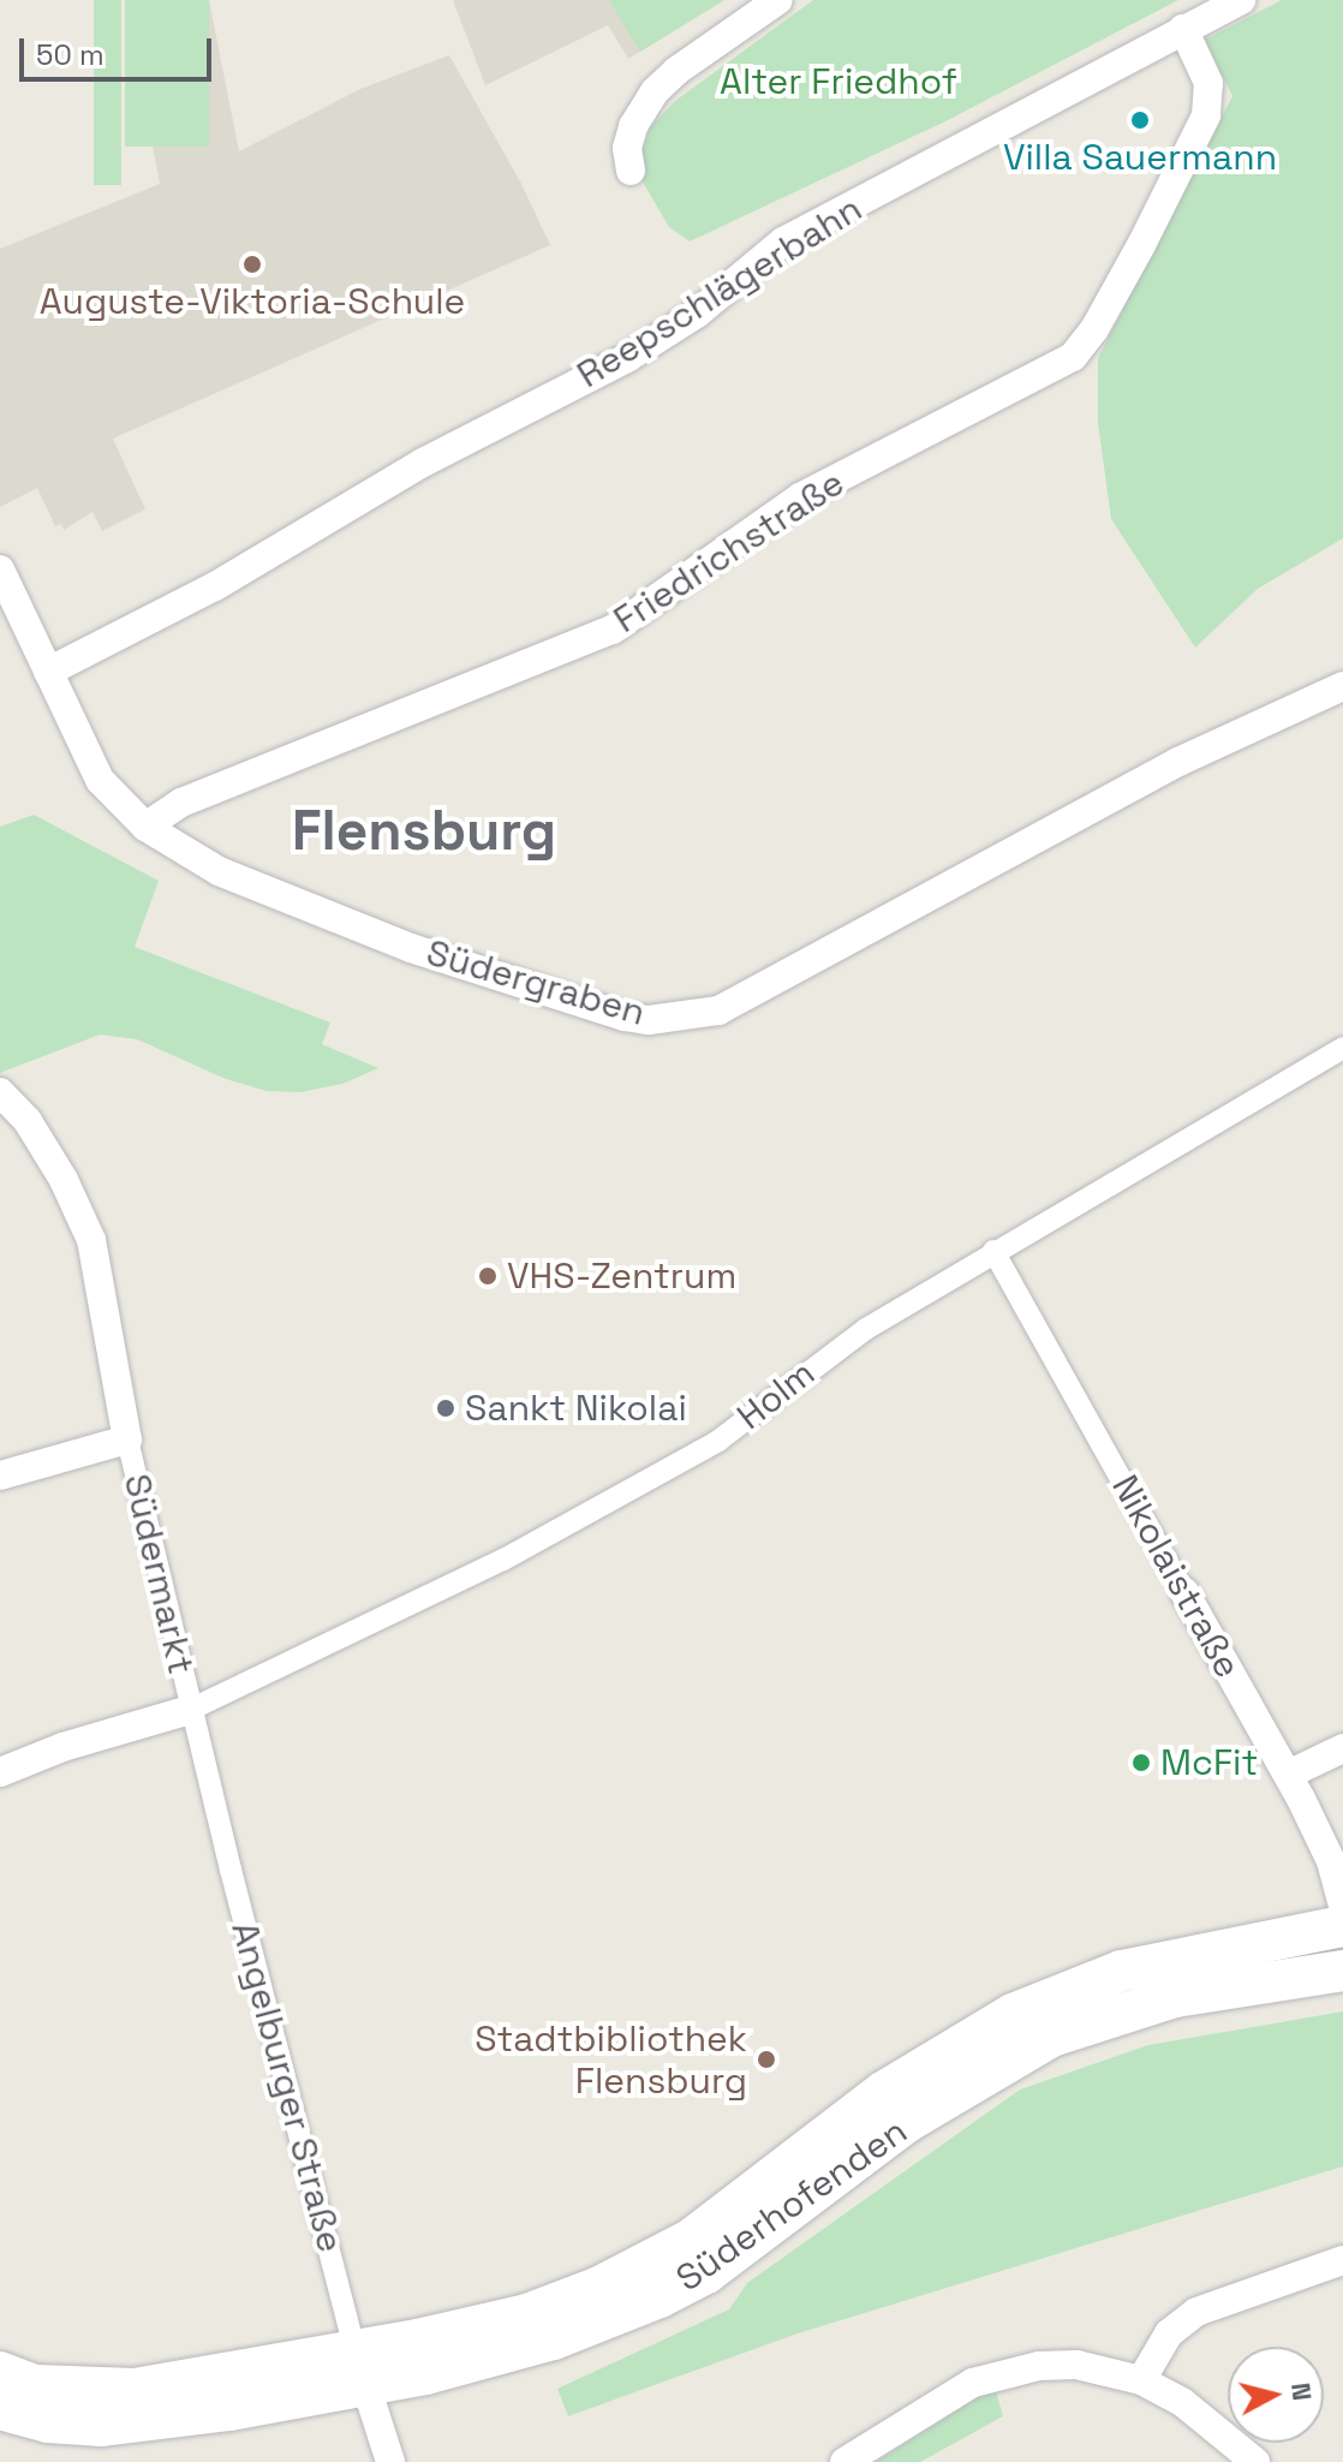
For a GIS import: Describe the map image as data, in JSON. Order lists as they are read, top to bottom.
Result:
{
  "streets": {
    "main road": ["Süderhofenden"],
    "street": [
      "Reepschlägerbahn",
      "Friedrichstraße",
      "Südergraben",
      "Holm",
      "Südermarkt",
      "Nikolaistraße",
      "Angelburger Straße"
    ]
  },
  "crossings": [
    ["Reepschlägerbahn", "Friedrichstraße"],
    ["Reepschlägerbahn", "Südergraben"],
    ["Friedrichstraße", "Südergraben"],
    ["Holm", "Südermarkt"],
    ["Holm", "Nikolaistraße"],
    ["Holm", "Angelburger Straße"],
    ["Südermarkt", "Angelburger Straße"],
    ["Angelburger Straße", "Süderhofenden"]
  ],
  "districts": ["Flensburg"],
  "parks": ["Alter Friedhof"],
  "places": [
    "Villa Sauermann",
    "Auguste-Viktoria-Schule",
    "VHS-Zentrum",
    "Sankt Nikolai",
    "McFit",
    "Stadtbibliothek Flensburg"
  ],
  "scale_bar": "50 m",
  "north": "right"
}
